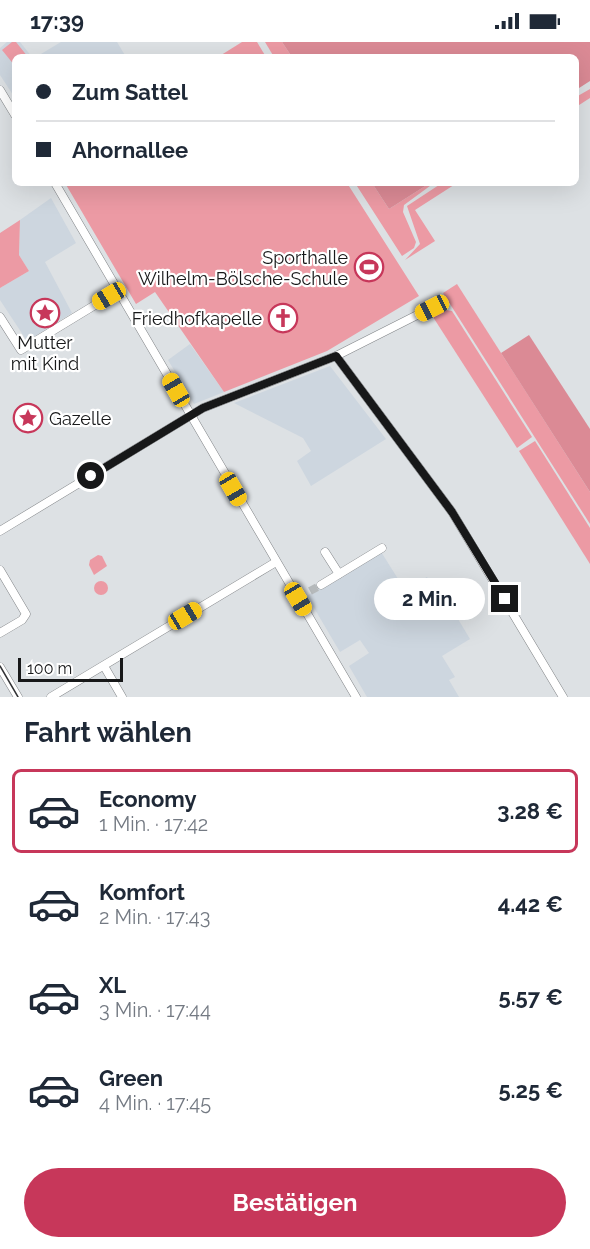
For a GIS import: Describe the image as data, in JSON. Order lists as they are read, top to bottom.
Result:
{
  "places": {
    "sports": ["Sporthalle Wilhelm-Bölsche-Schule"],
    "place": ["Mutter mit Kind", "Gazelle"],
    "church": ["Friedhofkapelle"]
  },
  "scale_bar": "100 m",
  "page": {
    "status": "17:39",
    "banner": ["Zum Sattel", "Ahornallee"],
    "bubble": "2 Min.",
    "scale": "100 m",
    "heading": "Fahrt wählen",
    "list": [
      {
        "name": "Economy",
        "note": "1 Min. · 17:42",
        "value": "3.28 €"
      },
      {
        "name": "Komfort",
        "note": "2 Min. · 17:43",
        "value": "4.42 €"
      },
      {
        "name": "XL",
        "note": "3 Min. · 17:44",
        "value": "5.57 €"
      },
      {
        "name": "Green",
        "note": "4 Min. · 17:45",
        "value": "5.25 €"
      }
    ],
    "buttons": "Bestätigen"
  }
}
